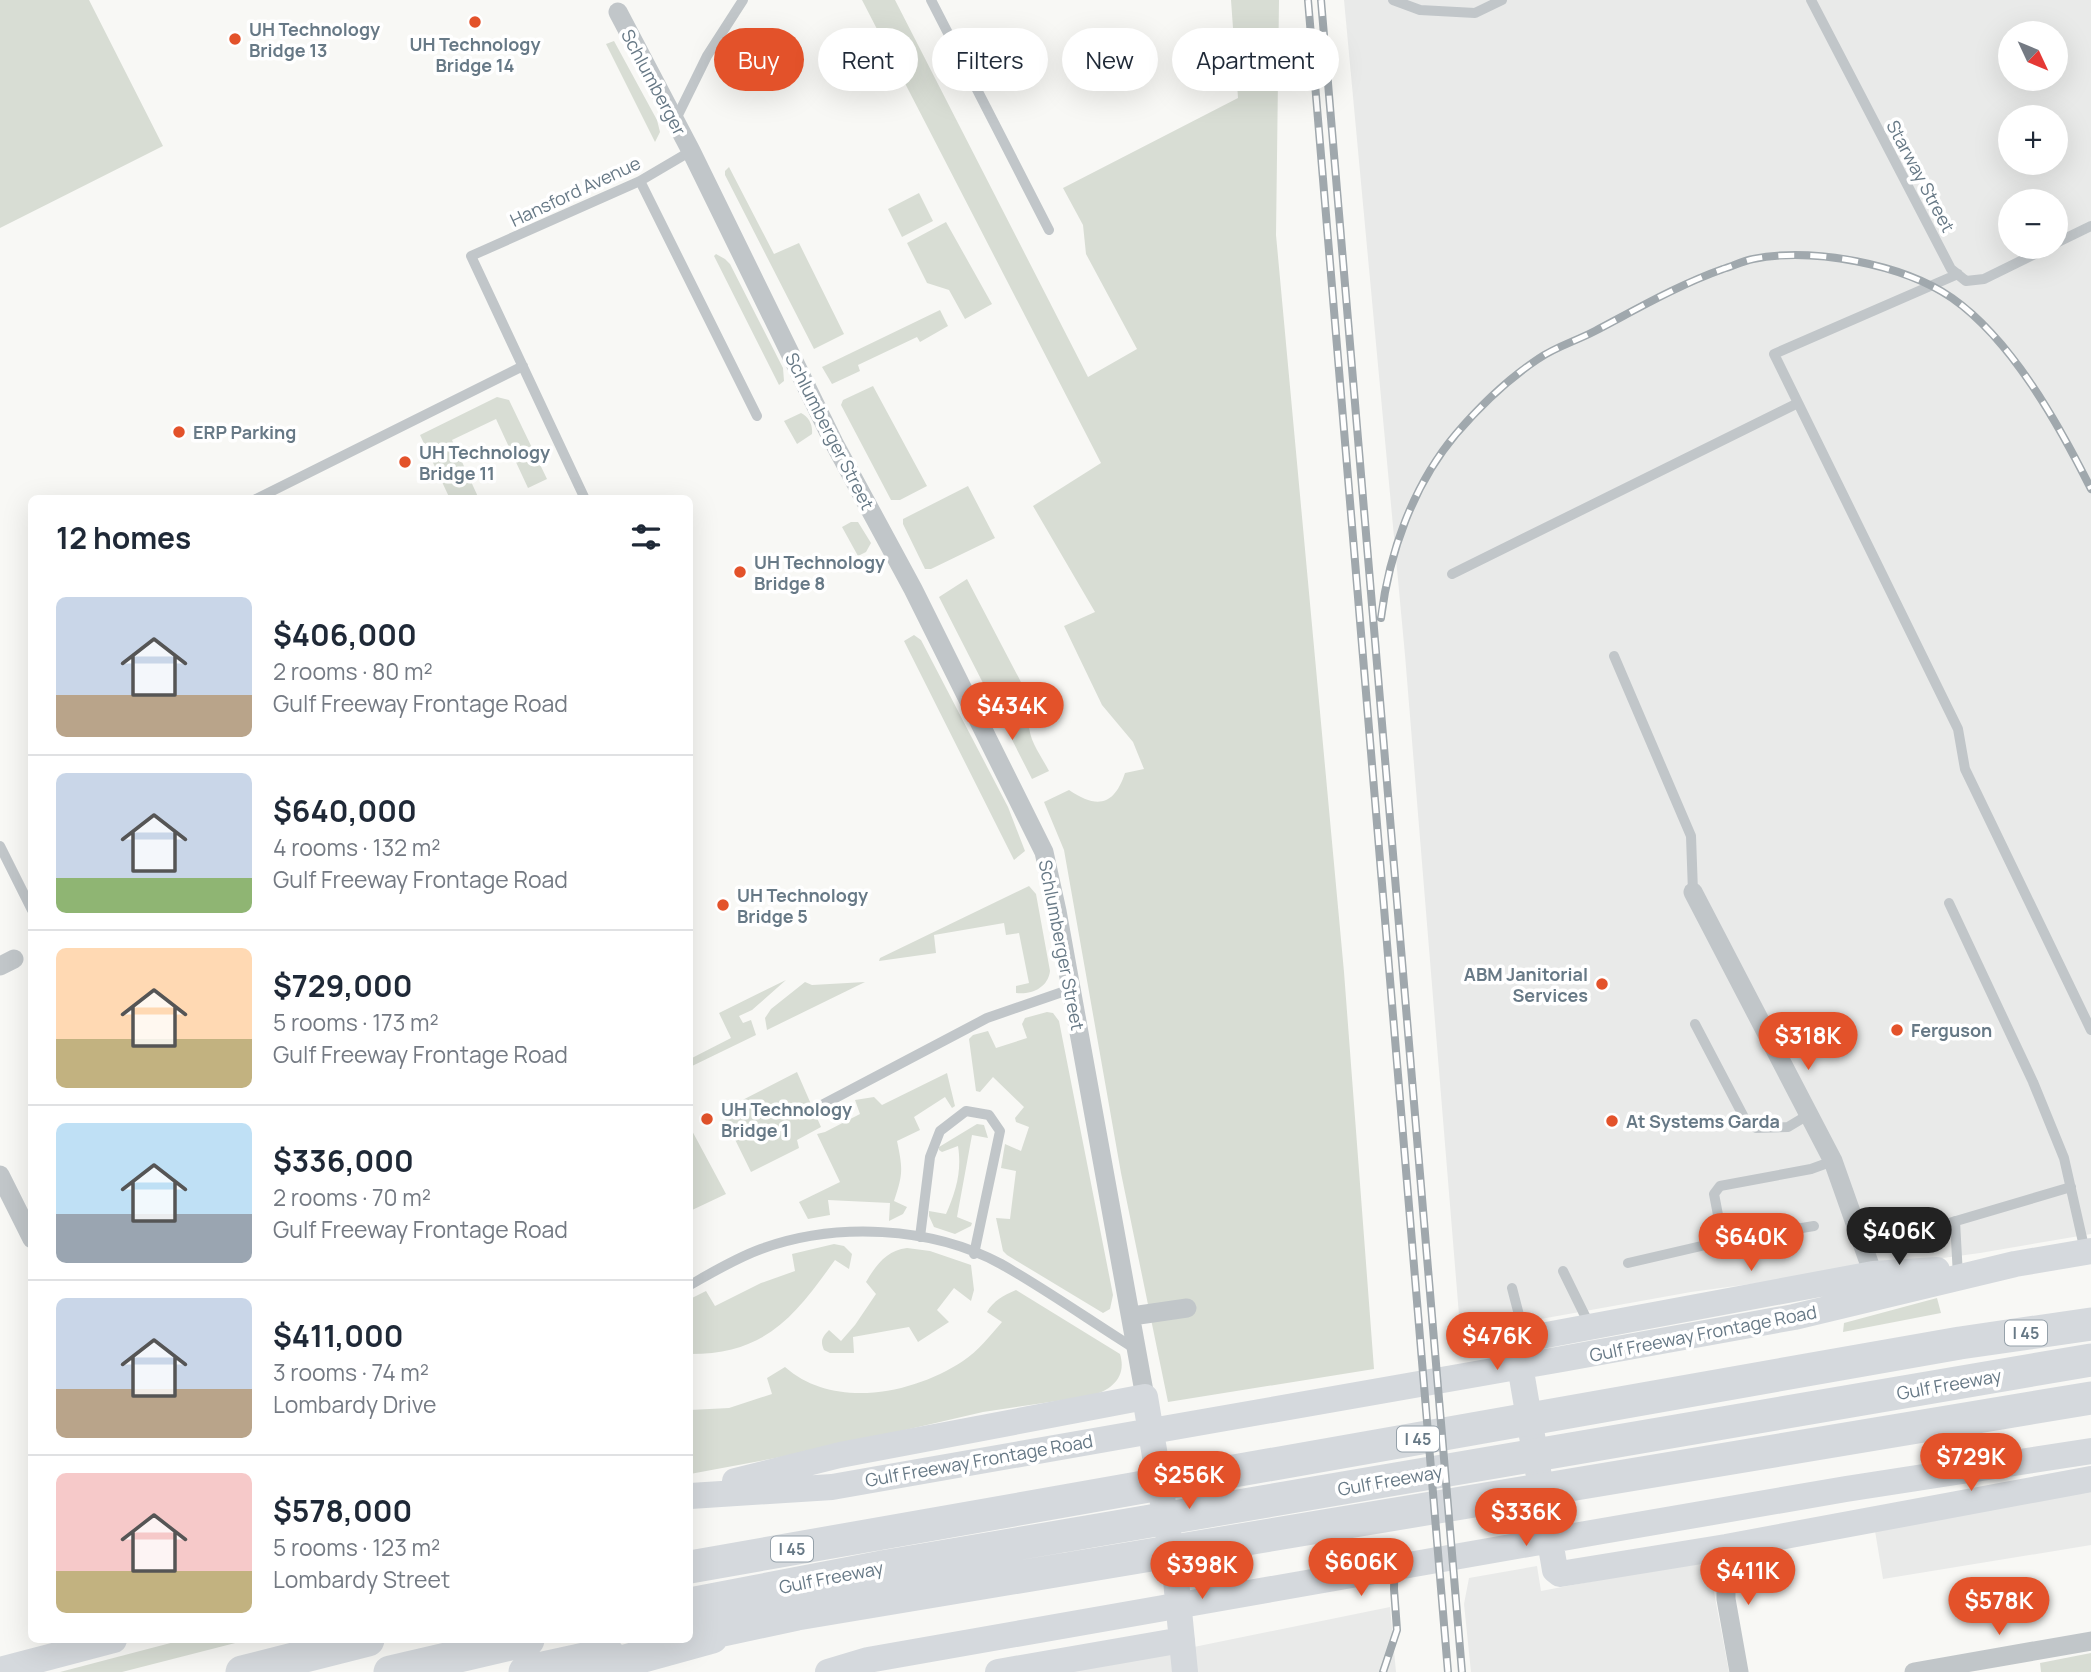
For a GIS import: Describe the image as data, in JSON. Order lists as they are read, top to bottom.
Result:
{
  "streets": {
    "highway": ["I 45", "Gulf Freeway"],
    "main road": ["Gulf Freeway Frontage Road"],
    "street": ["Schlumberger", "Schlumberger Street"],
    "lane": ["Starway Street", "Hansford Avenue"]
  },
  "crossings": [
    ["Schlumberger", "Hansford Avenue"],
    ["Schlumberger", "Schlumberger Street"],
    ["Hansford Avenue", "Schlumberger Street"]
  ],
  "places": [
    "UH Technology Bridge 14",
    "UH Technology Bridge 13",
    "ERP Parking",
    "UH Technology Bridge 11",
    "UH Technology Bridge 8",
    "UH Technology Bridge 5",
    "ABM Janitorial Services",
    "Ferguson",
    "UH Technology Bridge 1",
    "At Systems Garda"
  ],
  "north": "bottom right",
  "page": {
    "map_buttons": ["+", "−"],
    "chip": [
      "Buy",
      "Rent",
      "Filters",
      "New",
      "Apartment"
    ],
    "heading": "12 homes",
    "list": [
      {
        "name": "$406,000",
        "note": "2 rooms · 80 m² · Gulf Freeway Frontage Road"
      },
      {
        "name": "$640,000",
        "note": "4 rooms · 132 m² · Gulf Freeway Frontage Road"
      },
      {
        "name": "$729,000",
        "note": "5 rooms · 173 m² · Gulf Freeway Frontage Road"
      },
      {
        "name": "$336,000",
        "note": "2 rooms · 70 m² · Gulf Freeway Frontage Road"
      },
      {
        "name": "$411,000",
        "note": "3 rooms · 74 m² · Lombardy Drive"
      },
      {
        "name": "$578,000",
        "note": "5 rooms · 123 m² · Lombardy Street"
      }
    ],
    "price": [
      "$434K",
      "$318K",
      "$406K",
      "$640K",
      "$476K",
      "$729K",
      "$256K",
      "$336K",
      "$606K",
      "$398K",
      "$411K",
      "$578K"
    ]
  }
}
